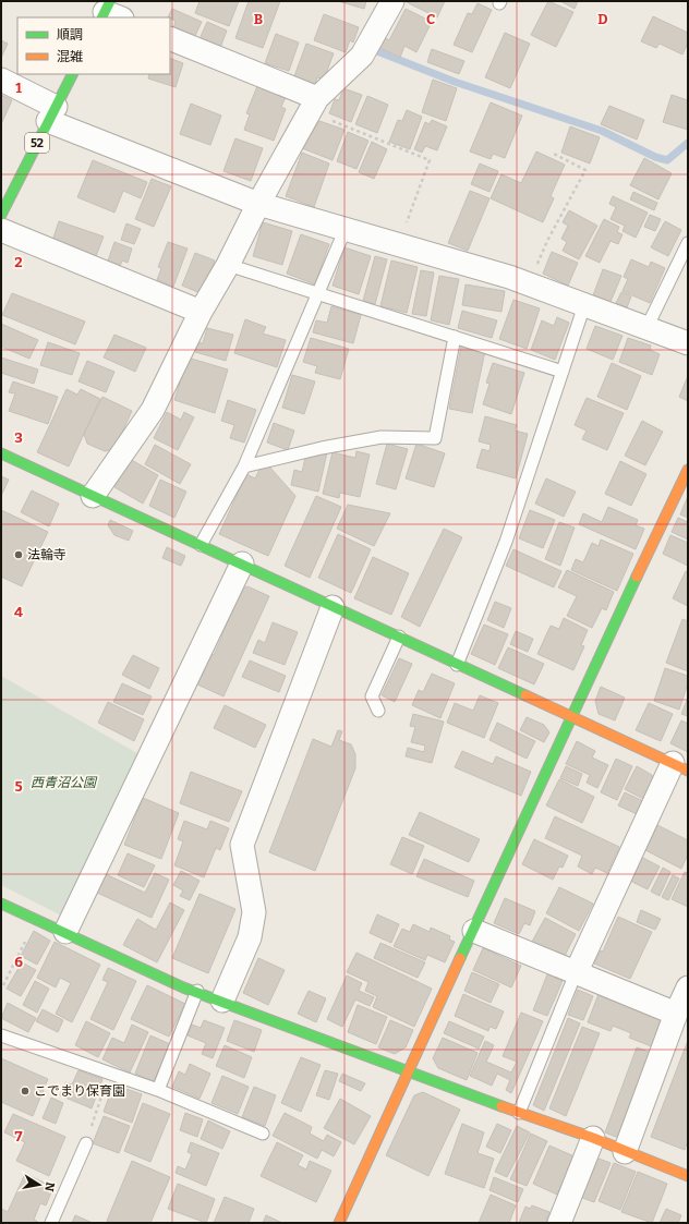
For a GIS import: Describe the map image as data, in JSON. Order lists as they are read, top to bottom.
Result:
{
  "streets": {
    "main road": ["52"]
  },
  "parks": ["西青沼公園"],
  "places": ["法輪寺", "こでまり保育園"],
  "legend": ["順調", "混雑"],
  "north": "right",
  "grid": {
    "columns": ["B", "C", "D"],
    "rows": [
      "1",
      "2",
      "3",
      "4",
      "5",
      "6",
      "7"
    ]
  }
}
